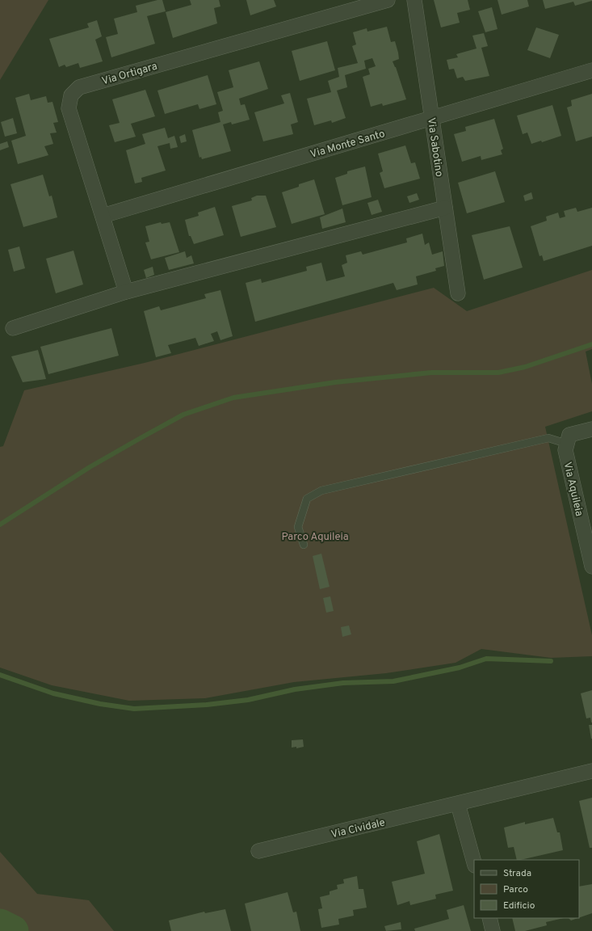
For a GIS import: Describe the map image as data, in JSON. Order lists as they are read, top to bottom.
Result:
{
  "streets": {
    "street": [
      "Via Ortigara",
      "Via Monte Santo",
      "Via Sabotino",
      "Via Aquileia",
      "Via Cividale"
    ]
  },
  "crossings": [
    ["Via Ortigara", "Via Monte Santo"],
    ["Via Monte Santo", "Via Sabotino"]
  ],
  "parks": ["Parco Aquileia"],
  "legend": ["Strada", "Parco", "Edificio"]
}
